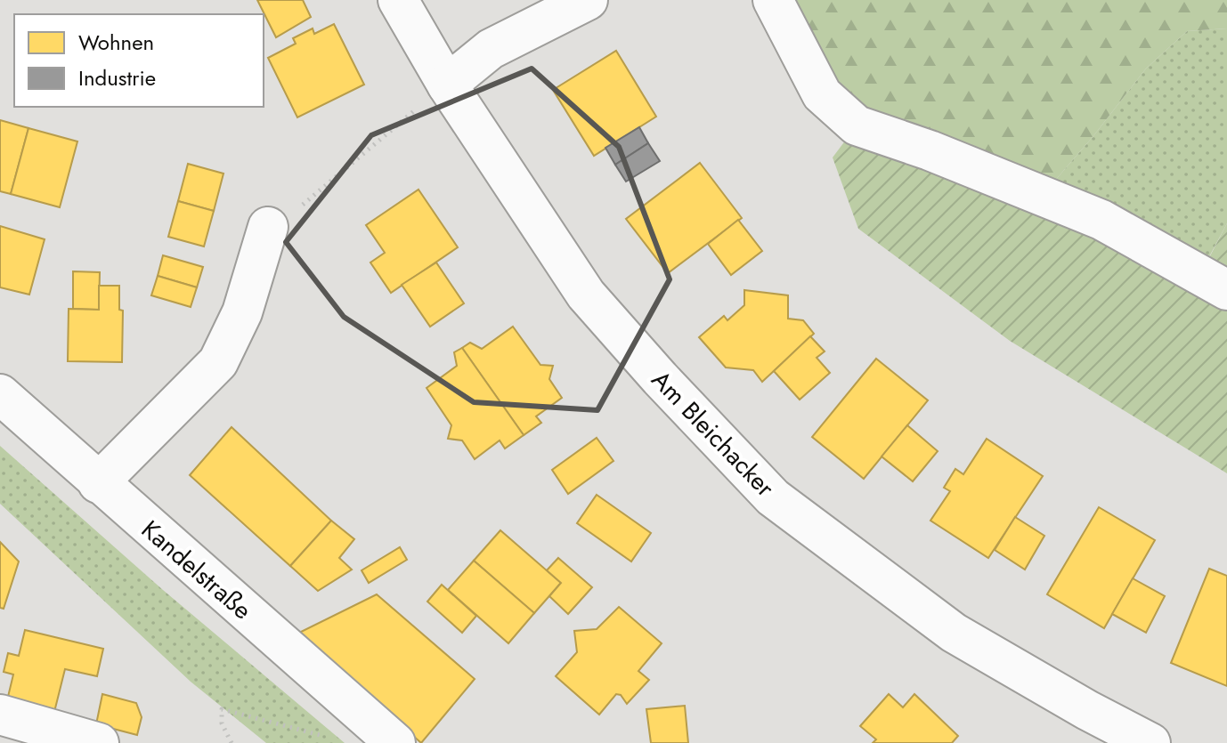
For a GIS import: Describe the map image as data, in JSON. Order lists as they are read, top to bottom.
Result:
{
  "streets": {
    "street": ["Am Bleichacker", "Kandelstraße"]
  },
  "legend": ["Wohnen", "Industrie"]
}
